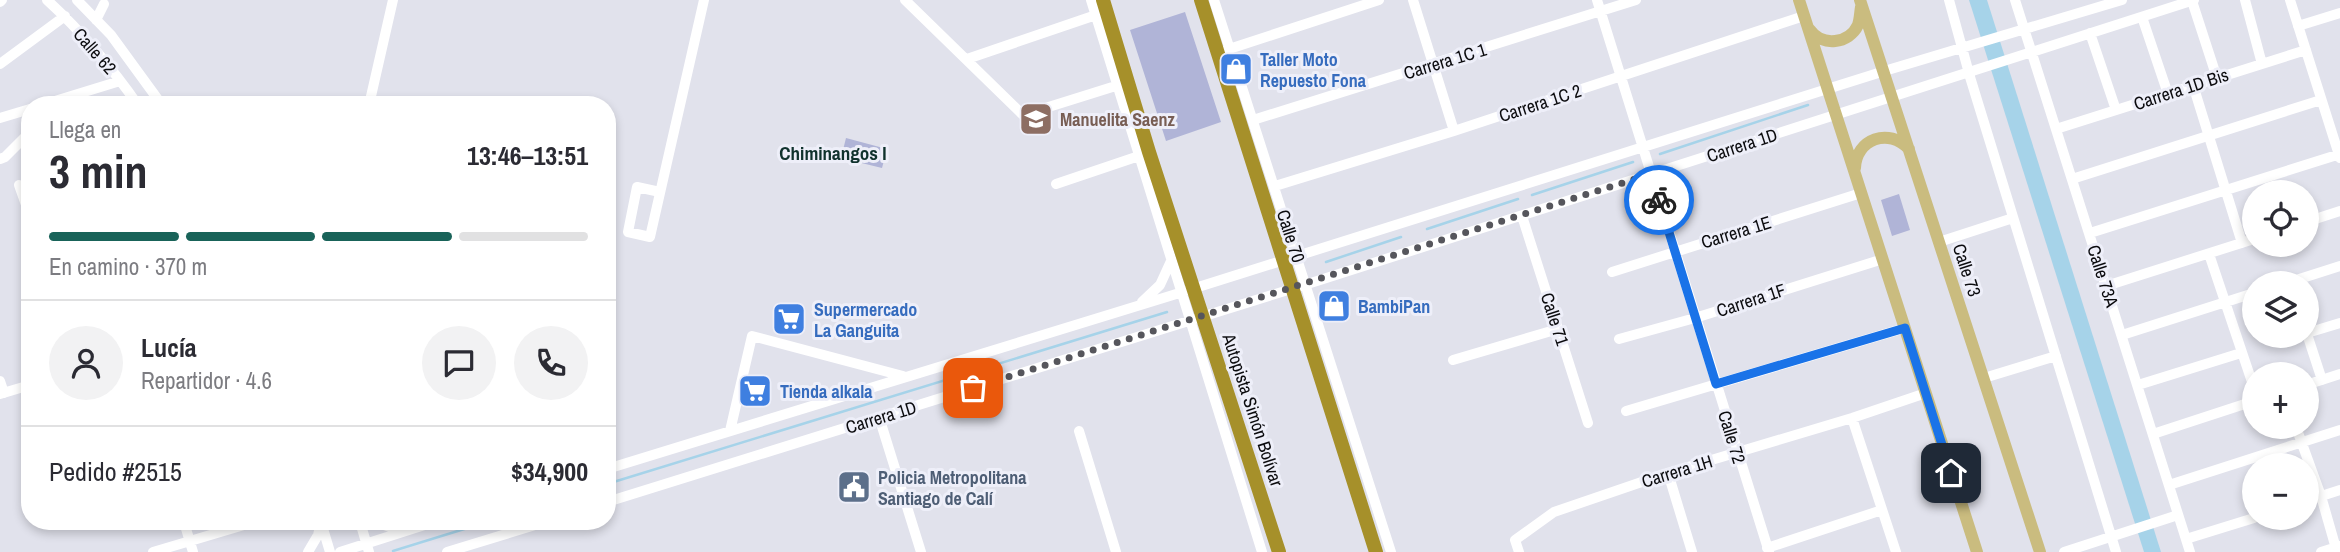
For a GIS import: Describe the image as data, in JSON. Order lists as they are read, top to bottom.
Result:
{
  "streets": {
    "highway": ["Autopista Simón Bolívar"],
    "main road": ["Calle 73"],
    "street": [
      "Calle 62",
      "Carrera 1C 1",
      "Carrera 1D Bis",
      "Carrera 1C 2",
      "Carrera 1D",
      "Carrera 1E",
      "Calle 70",
      "Calle 73A",
      "Carrera 1F",
      "Calle 71",
      "Calle 72",
      "Carrera 1H"
    ]
  },
  "crossings": [
    ["Carrera 1C 1", "Calle 70"],
    ["Carrera 1C 1", "Calle 72"],
    ["Carrera 1D Bis", "Calle 73A"],
    ["Carrera 1C 2", "Calle 70"],
    ["Carrera 1C 2", "Calle 72"],
    ["Carrera 1D", "Calle 70"],
    ["Carrera 1D", "Calle 73"],
    ["Carrera 1D", "Calle 73A"],
    ["Carrera 1D", "Calle 71"],
    ["Carrera 1D", "Autopista Simón Bolívar"],
    ["Carrera 1D", "Calle 72"],
    ["Carrera 1E", "Calle 72"],
    ["Carrera 1F", "Calle 72"],
    ["Calle 72", "Carrera 1H"]
  ],
  "districts": ["Chiminangos I"],
  "places": {
    "shop": ["Taller Moto Repuesto Fona", "BambiPan"],
    "school or university": ["Manuelita Saenz"],
    "supermarket": ["Supermercado La Ganguita", "Tienda alkala"],
    "public building": ["Policia Metropolitana Santiago de Calí"]
  },
  "page": {
    "heading": ["3 min", "Llega en", "13:46–13:51"],
    "panel": [
      "Lucía",
      "Repartidor · 4.6",
      "Pedido #2515",
      "$34,900"
    ],
    "map_buttons": ["+", "−"],
    "bar": "En camino · 370 m"
  }
}
